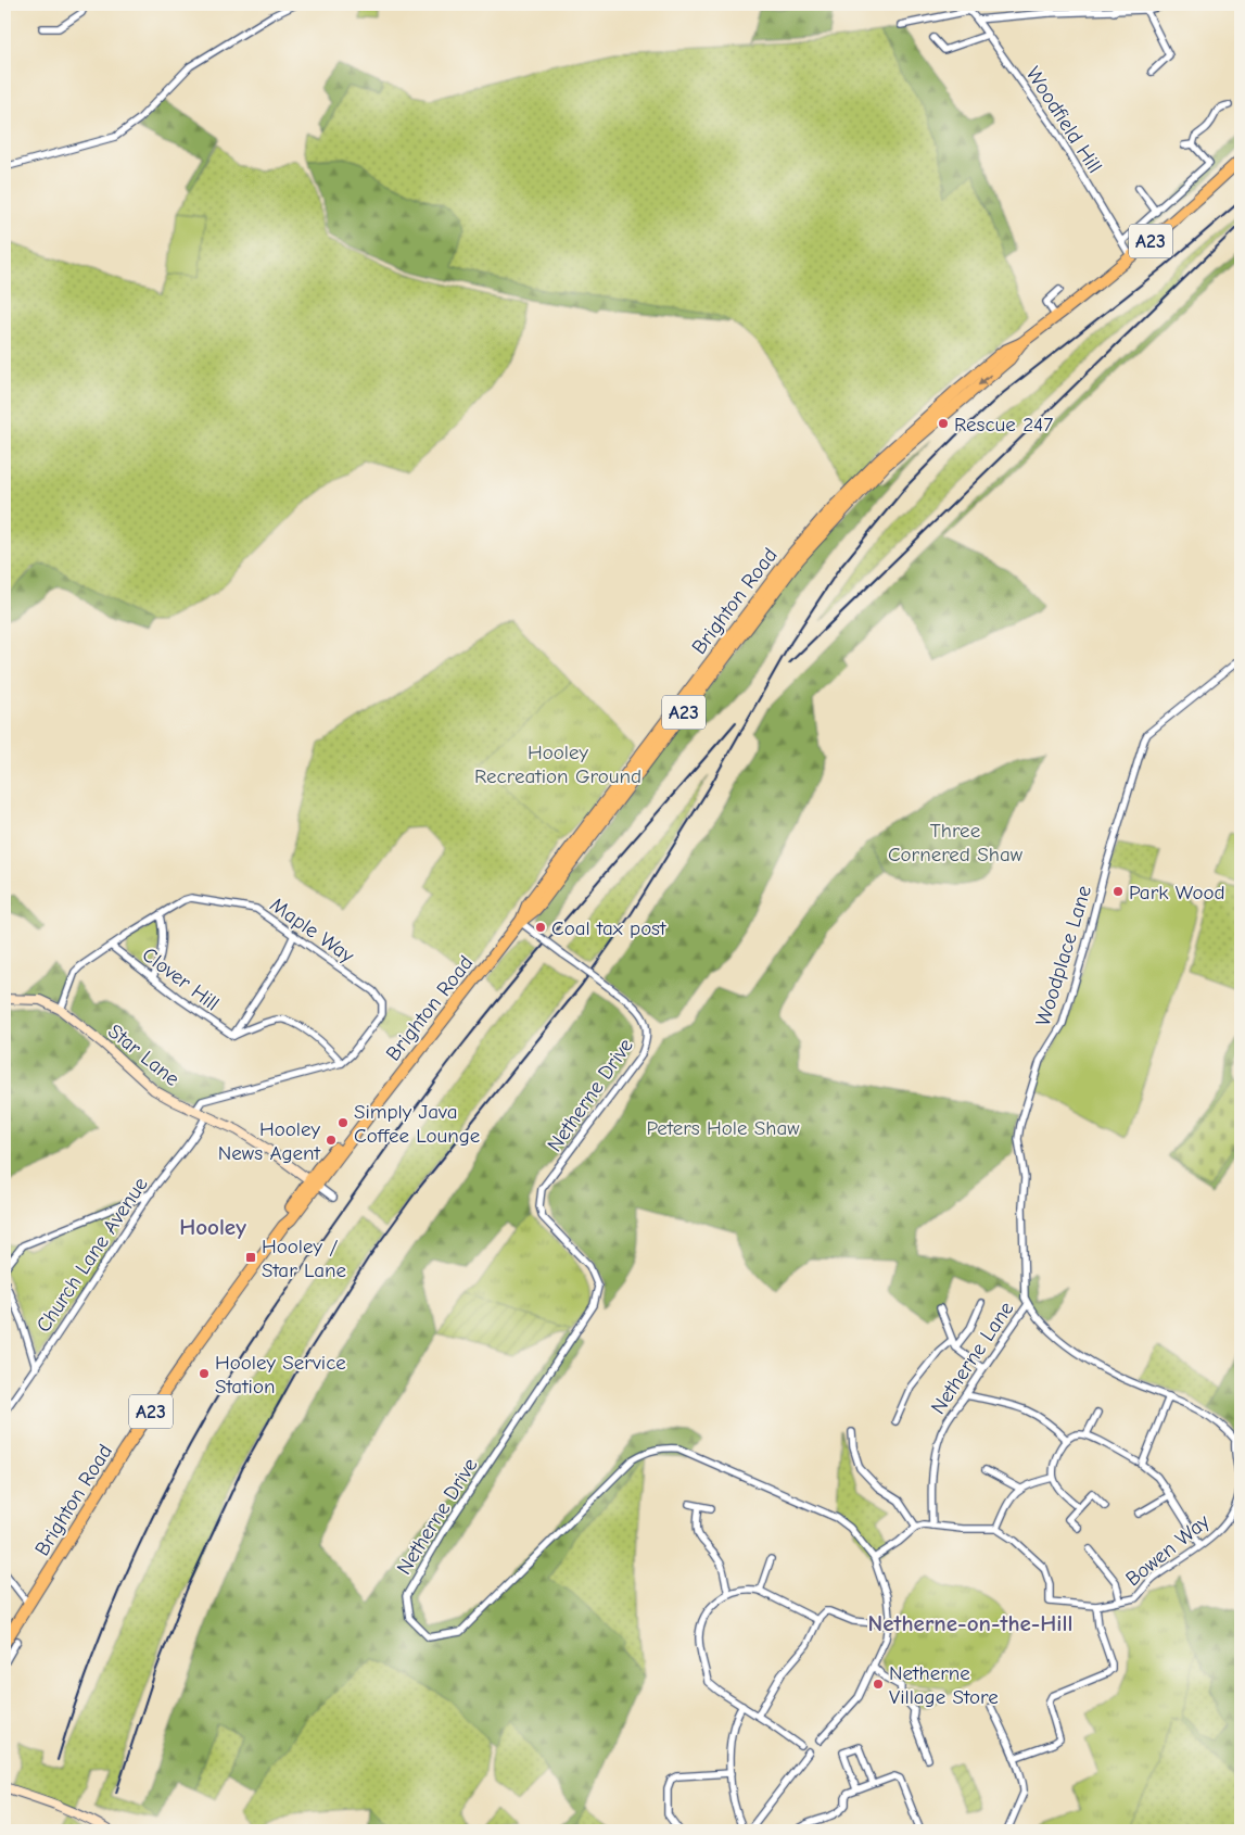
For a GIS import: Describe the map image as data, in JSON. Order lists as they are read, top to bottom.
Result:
{
  "streets": {
    "highway": ["A23", "Brighton Road"],
    "street": [
      "Woodfield Hill",
      "Maple Way",
      "Woodplace Lane",
      "Clover Hill",
      "Star Lane",
      "Netherne Drive",
      "Church Lane Avenue",
      "Netherne Lane",
      "Bowen Way"
    ]
  },
  "crossings": [
    ["Woodfield Hill", "Brighton Road"],
    ["Brighton Road", "Star Lane"],
    ["Brighton Road", "Netherne Drive"],
    ["Maple Way", "Clover Hill"],
    ["Maple Way", "Star Lane"],
    ["Woodplace Lane", "Netherne Lane"],
    ["Star Lane", "Church Lane Avenue"]
  ],
  "districts": ["Hooley", "Netherne-on-the-Hill"],
  "parks": ["Hooley Recreation Ground", "Three Cornered Shaw", "Peters Hole Shaw"],
  "places": {
    "other": [
      "Rescue 247",
      "Park Wood",
      "Coal tax post",
      "Simply Java Coffee Lounge",
      "Hooley News Agent",
      "Hooley Service Station",
      "Netherne Village Store"
    ],
    "transit": ["Hooley / Star Lane"]
  }
}
